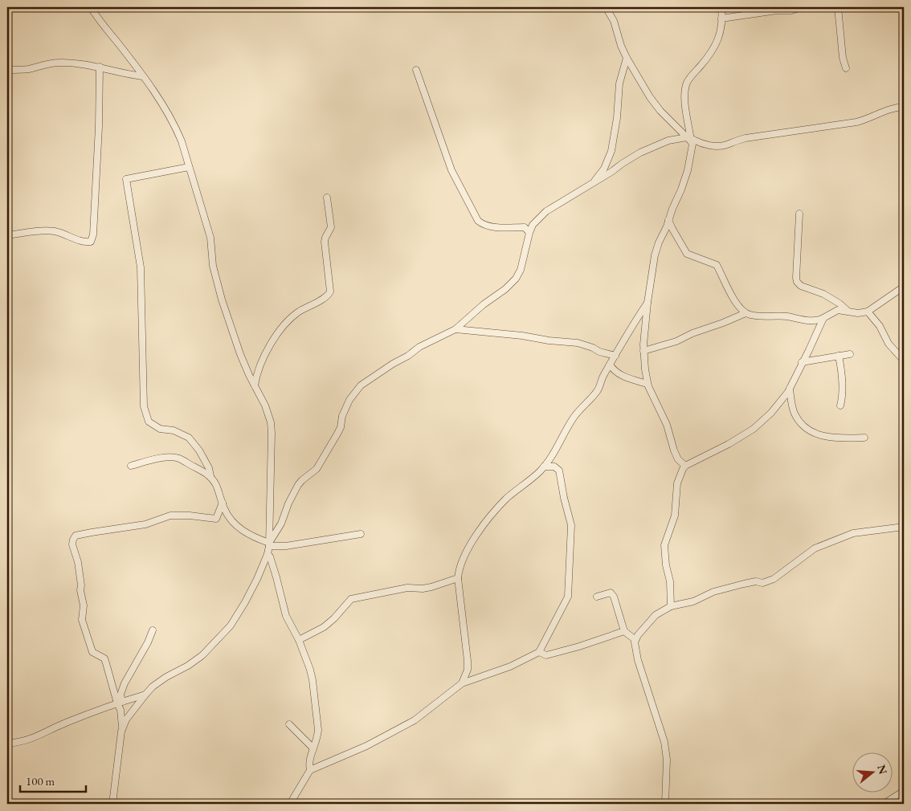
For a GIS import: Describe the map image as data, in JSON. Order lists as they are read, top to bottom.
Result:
{
  "scale_bar": "100 m",
  "north": "right"
}
